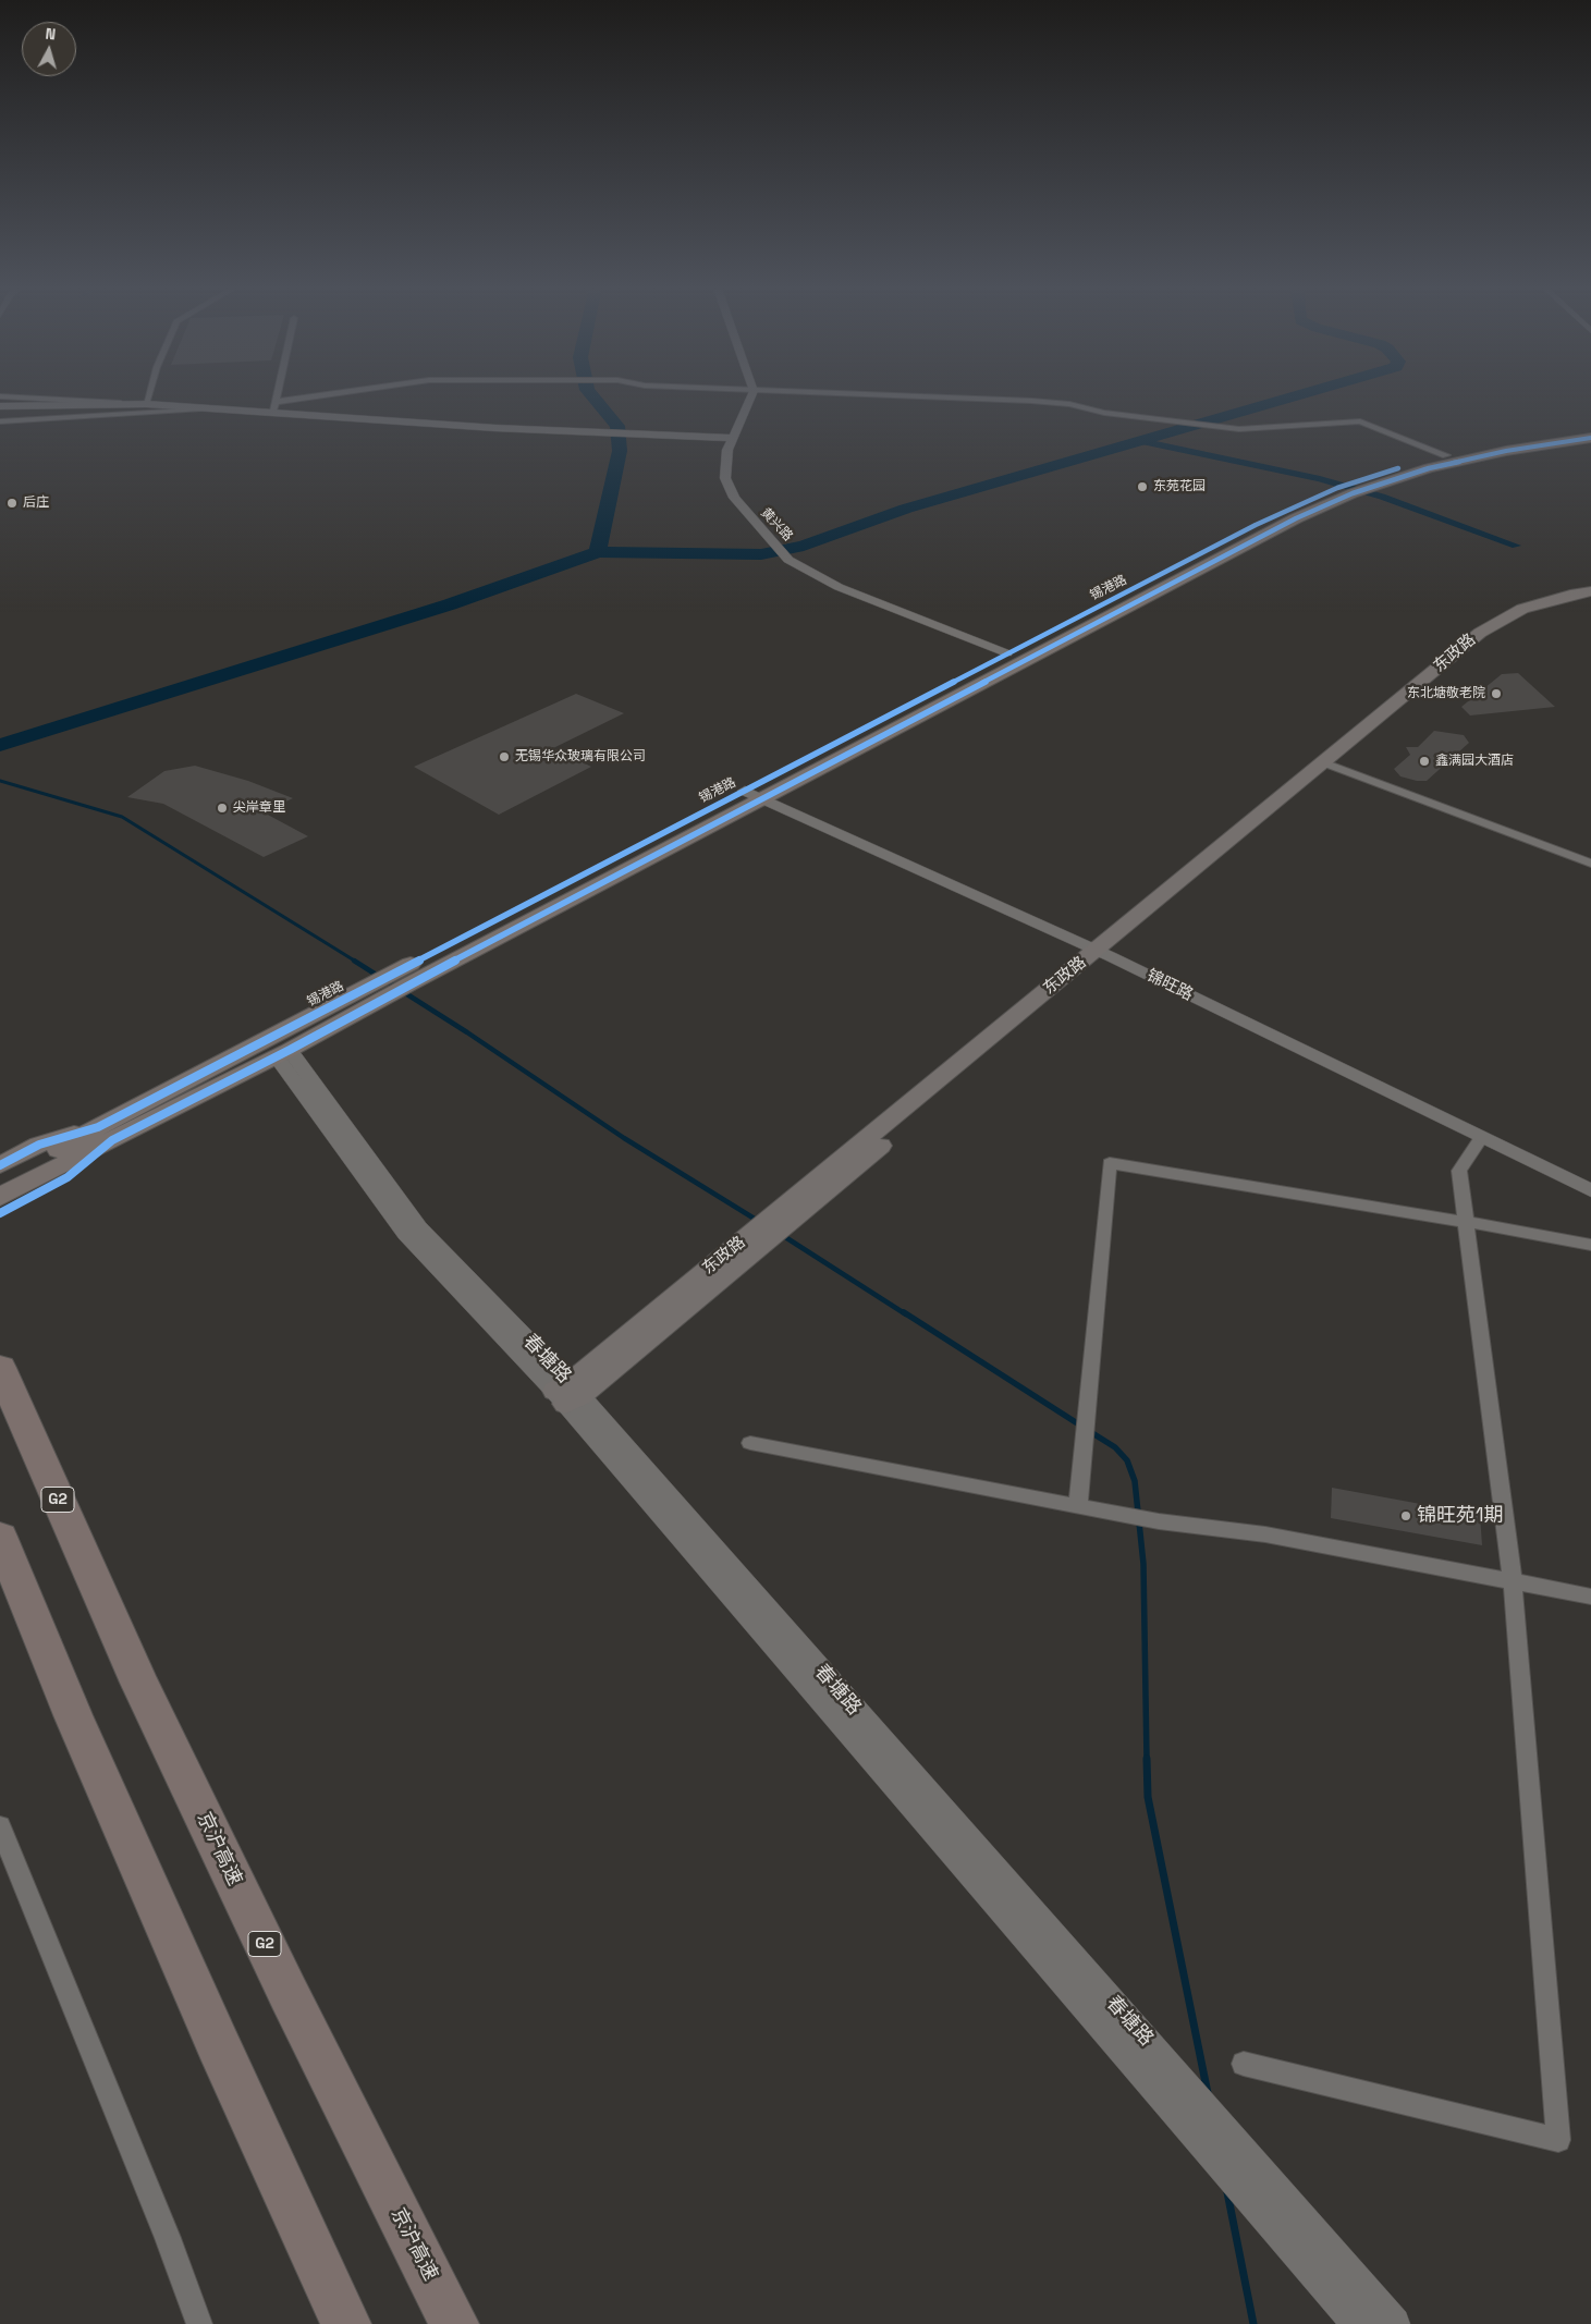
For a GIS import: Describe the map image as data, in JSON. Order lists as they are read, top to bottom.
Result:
{
  "streets": {
    "highway": ["G2", "京沪高速"],
    "main road": ["锡港路", "东政路"],
    "street": ["黄兴路", "锦旺路", "春塘路"]
  },
  "crossings": [
    ["黄兴路", "锡港路"],
    ["锡港路", "锦旺路"],
    ["锡港路", "春塘路"],
    ["东政路", "锦旺路"],
    ["东政路", "春塘路"]
  ],
  "places": [
    "东苑花园",
    "后庄",
    "东北塘敬老院",
    "无锡华众玻璃有限公司",
    "鑫满园大酒店",
    "尖岸章里",
    "锦旺苑1期"
  ],
  "north": "top"
}
